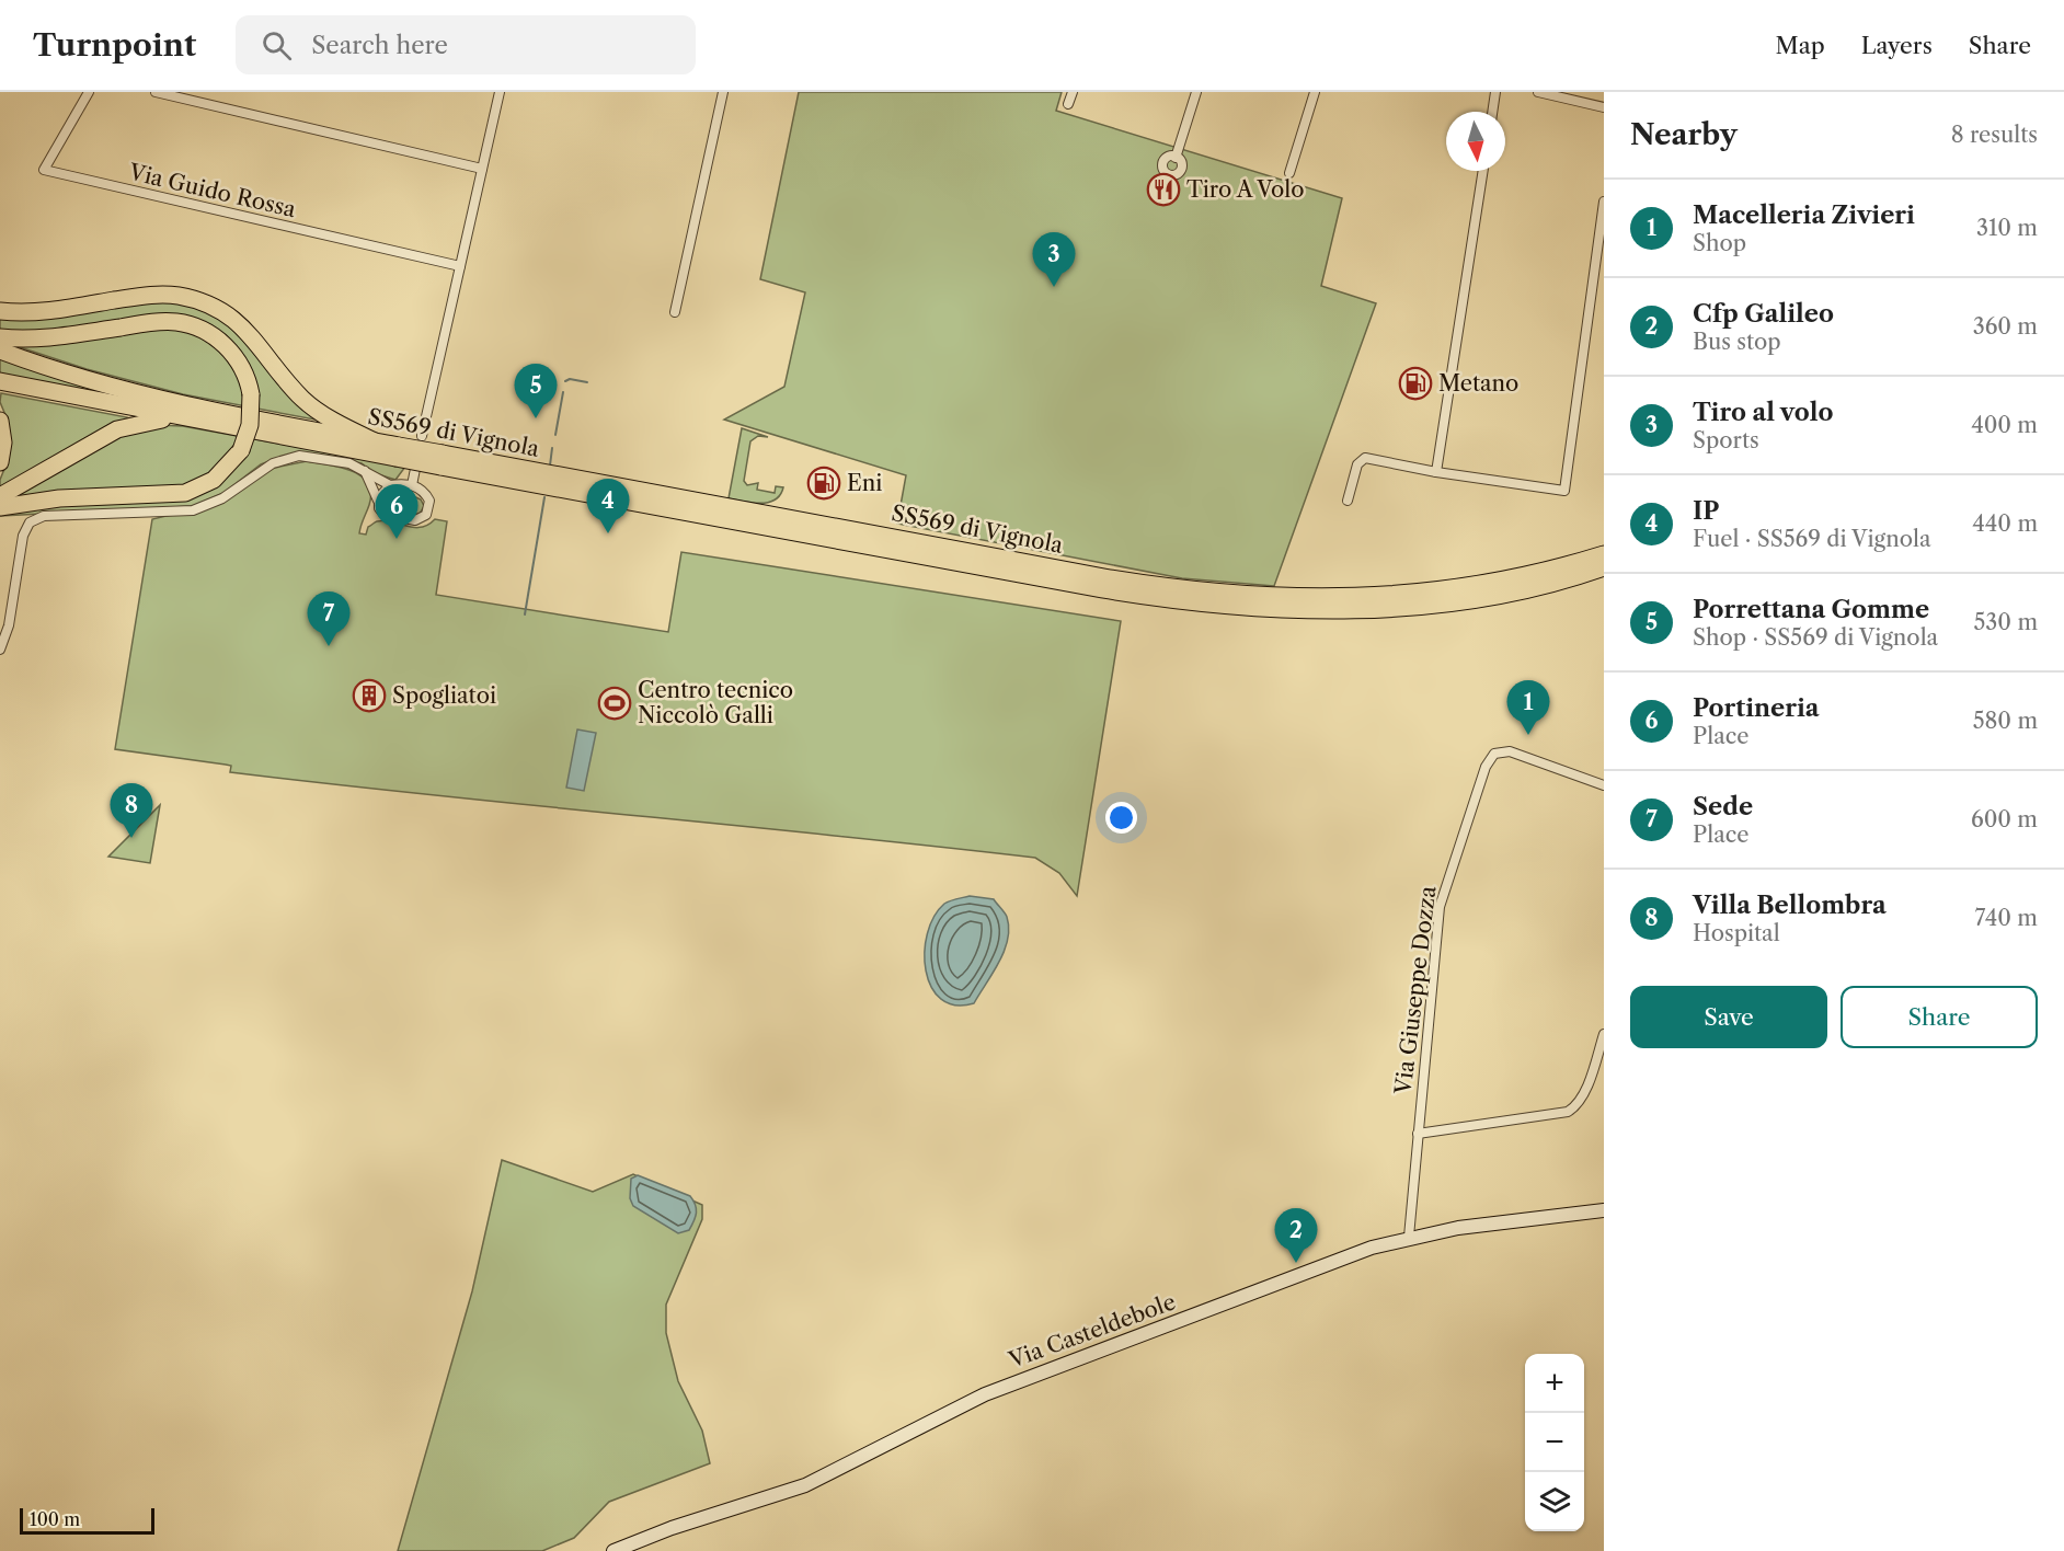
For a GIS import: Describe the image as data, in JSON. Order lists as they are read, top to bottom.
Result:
{
  "streets": {
    "highway": ["SS569 di Vignola"],
    "street": ["Via Guido Rossa", "Via Giuseppe Dozza", "Via Casteldebole"]
  },
  "crossings": [
    ["Via Giuseppe Dozza", "Via Casteldebole"]
  ],
  "places": {
    "restaurant": ["Tiro A Volo"],
    "fuel station": ["Metano", "Eni"],
    "building": ["Spogliatoi"],
    "sports": ["Centro tecnico Niccolò Galli"]
  },
  "scale_bar": "100 m",
  "north": "bottom",
  "page": {
    "header": "Turnpoint",
    "search": "Search here",
    "nav": ["Map", "Layers", "Share"],
    "heading": ["Nearby", "8 results"],
    "list": [
      {
        "mark": "1",
        "name": "Macelleria Zivieri",
        "note": "Shop",
        "value": "310 m"
      },
      {
        "mark": "2",
        "name": "Cfp Galileo",
        "note": "Bus stop",
        "value": "360 m"
      },
      {
        "mark": "3",
        "name": "Tiro al volo",
        "note": "Sports",
        "value": "400 m"
      },
      {
        "mark": "4",
        "name": "IP",
        "note": "Fuel · SS569 di Vignola",
        "value": "440 m"
      },
      {
        "mark": "5",
        "name": "Porrettana Gomme",
        "note": "Shop · SS569 di Vignola",
        "value": "530 m"
      },
      {
        "mark": "6",
        "name": "Portineria",
        "note": "Place",
        "value": "580 m"
      },
      {
        "mark": "7",
        "name": "Sede",
        "note": "Place",
        "value": "600 m"
      },
      {
        "mark": "8",
        "name": "Villa Bellombra",
        "note": "Hospital",
        "value": "740 m"
      }
    ],
    "pins": [
      "3",
      "5",
      "4",
      "6",
      "7",
      "1",
      "8",
      "2"
    ],
    "buttons": ["Save", "Share"],
    "map_buttons": ["+", "−"],
    "scale": "100 m"
  }
}
